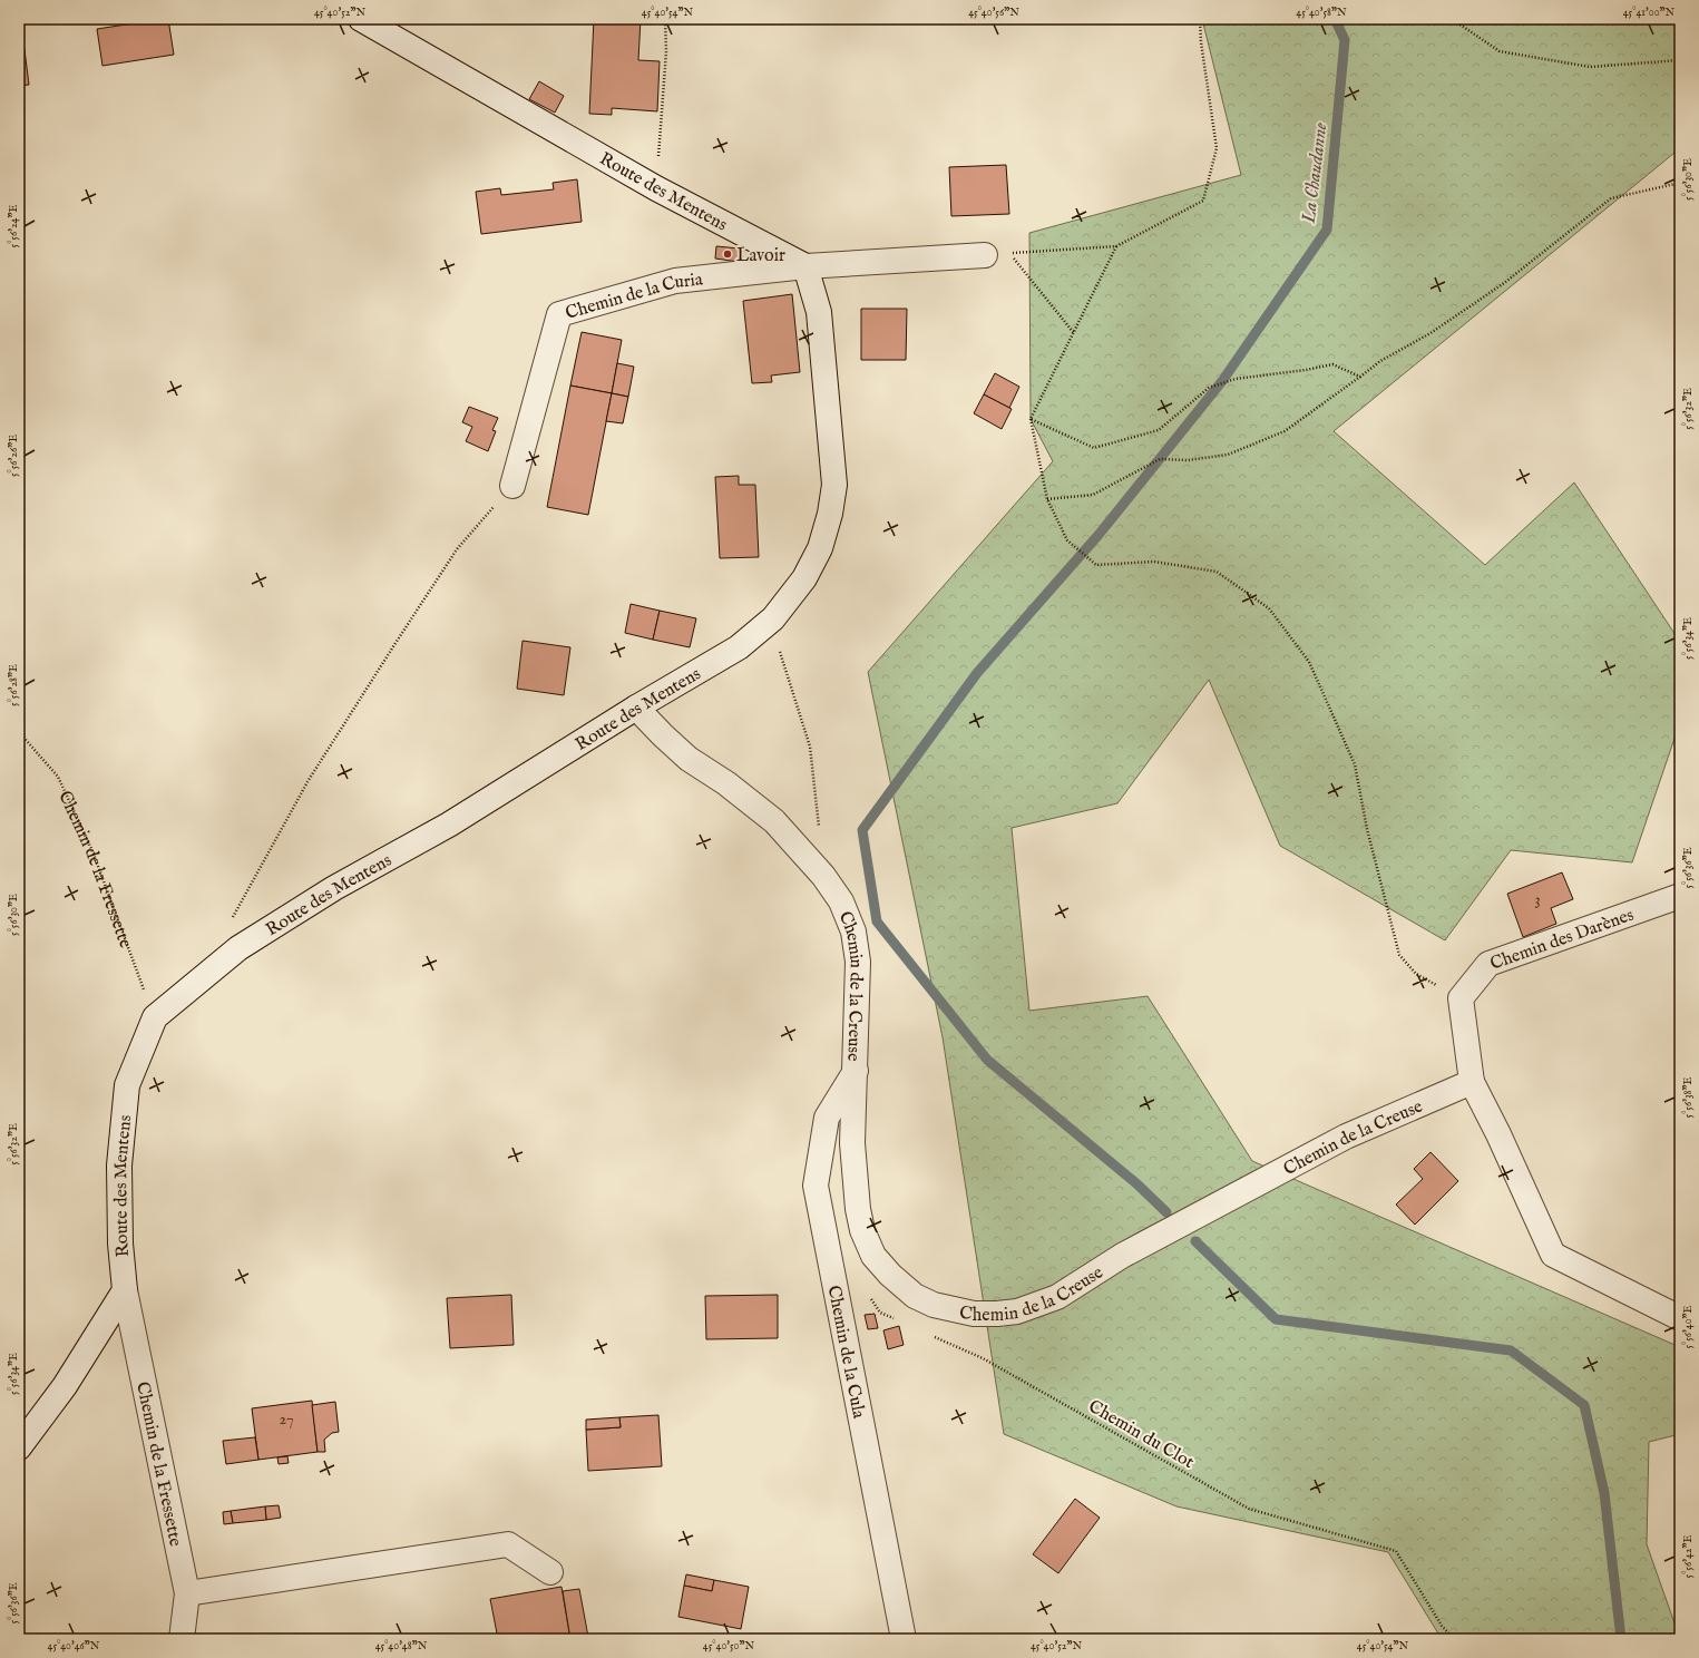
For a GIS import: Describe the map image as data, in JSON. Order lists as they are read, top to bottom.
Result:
{
  "streets": {
    "street": [
      "Route des Mentens",
      "Chemin de la Curia",
      "Chemin de la Fressette",
      "Chemin des Darènes",
      "Chemin de la Creuse",
      "Chemin de la Cula"
    ],
    "path": ["Chemin du Clot"]
  },
  "crossings": [
    ["Route des Mentens", "Chemin de la Curia"],
    ["Route des Mentens", "Chemin de la Fressette"],
    ["Route des Mentens", "Chemin de la Creuse"],
    ["Chemin de la Creuse", "Chemin de la Cula"]
  ],
  "water": ["La Chaudanne"],
  "places": ["Lavoir"],
  "house_numbers": ["3", "27"],
  "coordinates": [
    "45°40'52\"N",
    "45°40'54\"N",
    "45°40'56\"N",
    "45°40'58\"N",
    "45°41'00\"N",
    "5°56'30\"E",
    "5°56'24\"E",
    "5°56'32\"E",
    "5°56'26\"E",
    "5°56'34\"E",
    "5°56'28\"E",
    "5°56'36\"E",
    "5°56'38\"E",
    "5°56'40\"E",
    "5°56'42\"E",
    "45°40'46\"N",
    "45°40'48\"N",
    "45°40'50\"N"
  ]
}
